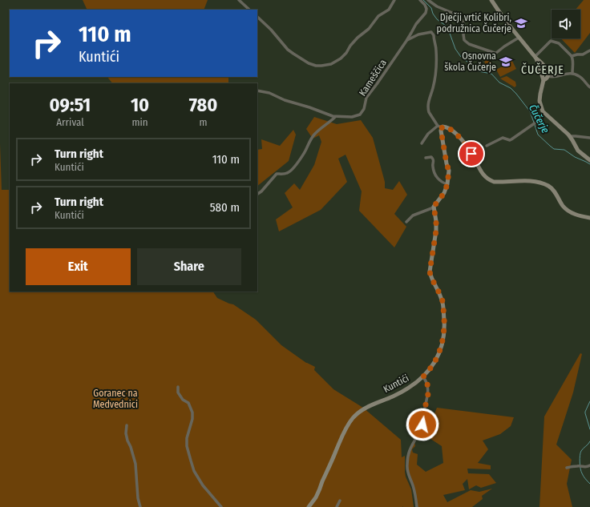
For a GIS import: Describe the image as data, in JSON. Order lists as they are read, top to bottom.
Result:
{
  "streets": {
    "street": ["Kameščica", "Kuntići"]
  },
  "districts": ["ČUČERJE"],
  "water": ["Čučerje"],
  "parks": ["Goranec na Medvednici"],
  "places": {
    "school or university": ["Dječji vrtić Kolibri, podružnica Čučerje", "Osnovna škola Čučerje"]
  },
  "page": {
    "turn": ["110 m", "Kuntići"],
    "eta": [
      "09:51",
      "Arrival",
      "10",
      "min",
      "780",
      "m"
    ],
    "list": [
      {
        "name": "Turn right",
        "note": "Kuntići",
        "value": "110 m"
      },
      {
        "name": "Turn right",
        "note": "Kuntići",
        "value": "580 m"
      }
    ],
    "buttons": ["Exit", "Share"]
  }
}
